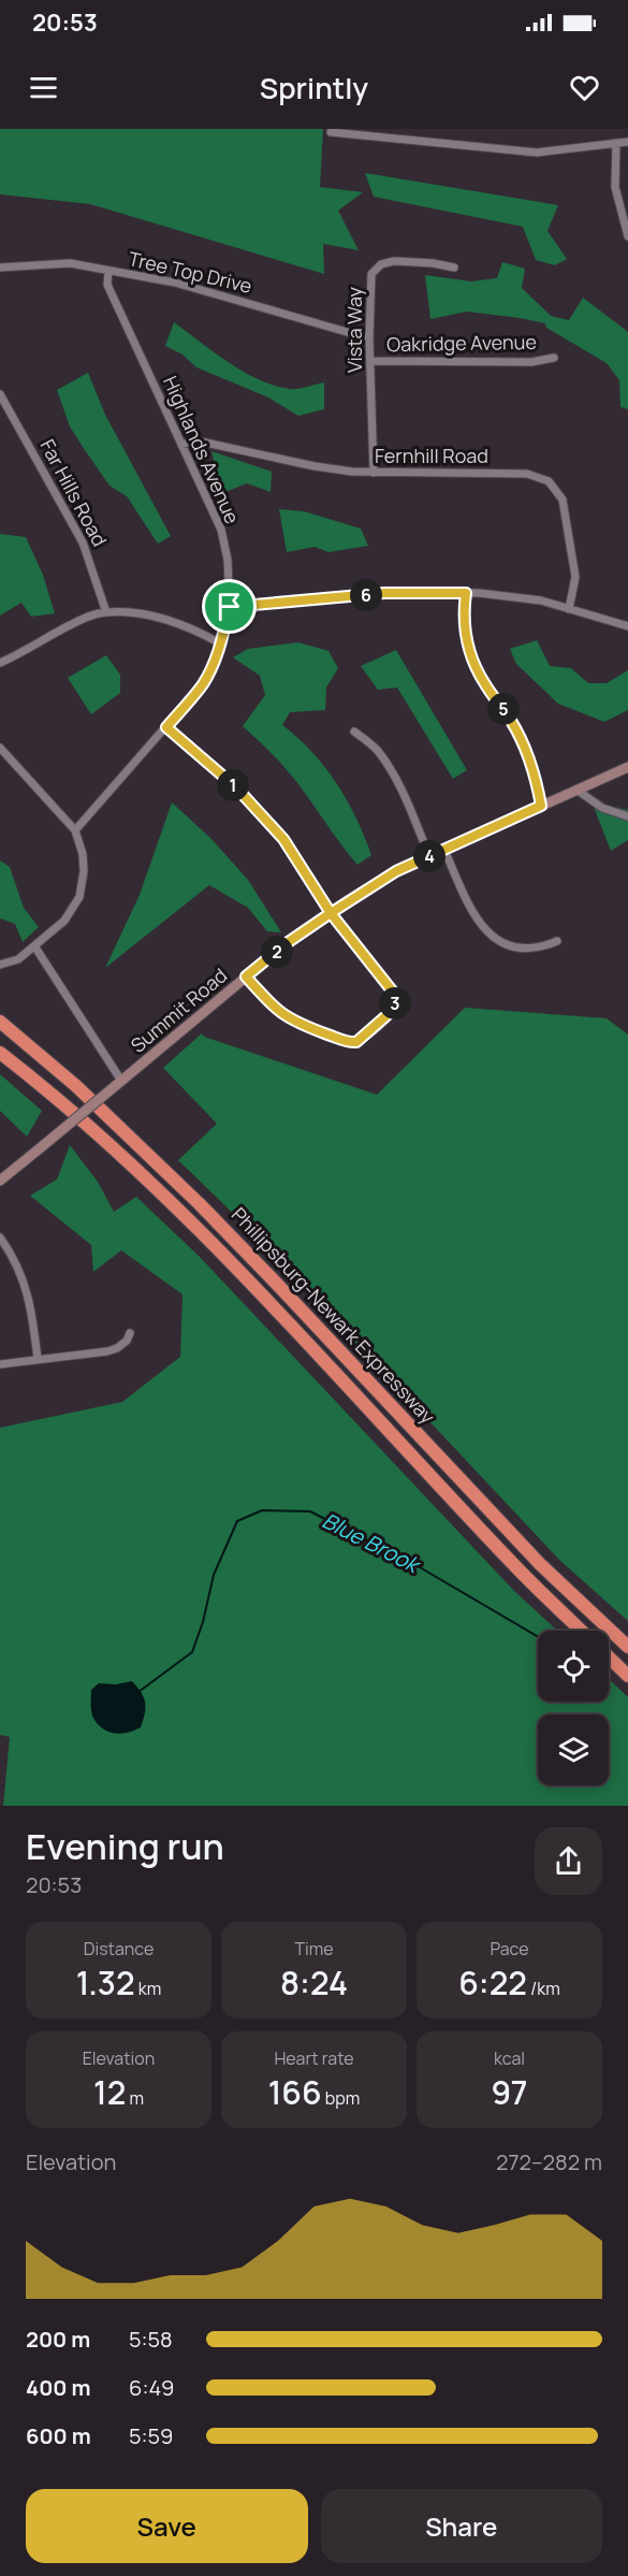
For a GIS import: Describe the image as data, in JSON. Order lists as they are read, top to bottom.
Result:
{
  "streets": {
    "highway": ["Phillipsburg-Newark Expressway"],
    "main road": ["Summit Road"],
    "street": [
      "Tree Top Drive",
      "Vista Way",
      "Oakridge Avenue",
      "Highlands Avenue",
      "Fernhill Road",
      "Far Hills Road"
    ]
  },
  "crossings": [
    ["Tree Top Drive", "Vista Way"],
    ["Tree Top Drive", "Highlands Avenue"],
    ["Vista Way", "Oakridge Avenue"],
    ["Vista Way", "Fernhill Road"],
    ["Highlands Avenue", "Fernhill Road"]
  ],
  "water": ["Blue Brook"],
  "page": {
    "status": "20:53",
    "header": "Sprintly",
    "pins": [
      "6",
      "5",
      "1",
      "4",
      "2",
      "3"
    ],
    "heading": ["Evening run", "20:53"],
    "stats": [
      ["Distance", "1.32 km"],
      ["Time", "8:24"],
      ["Pace", "6:22 /km"],
      ["Elevation", "12 m"],
      ["Heart rate", "166 bpm"],
      ["kcal", "97"]
    ],
    "chart": ["Elevation", "272–282 m"],
    "list": [
      {
        "name": "200 m",
        "note": "5:58"
      },
      {
        "name": "400 m",
        "note": "6:49"
      },
      {
        "name": "600 m",
        "note": "5:59"
      }
    ],
    "buttons": ["Save", "Share"]
  }
}
